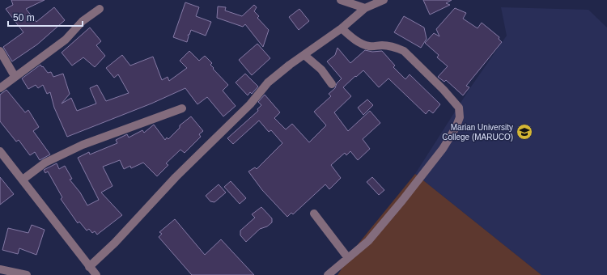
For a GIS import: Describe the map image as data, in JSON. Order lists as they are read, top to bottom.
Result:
{
  "places": {
    "school or university": ["Marian University College (MARUCO)"]
  },
  "scale_bar": "50 m"
}
